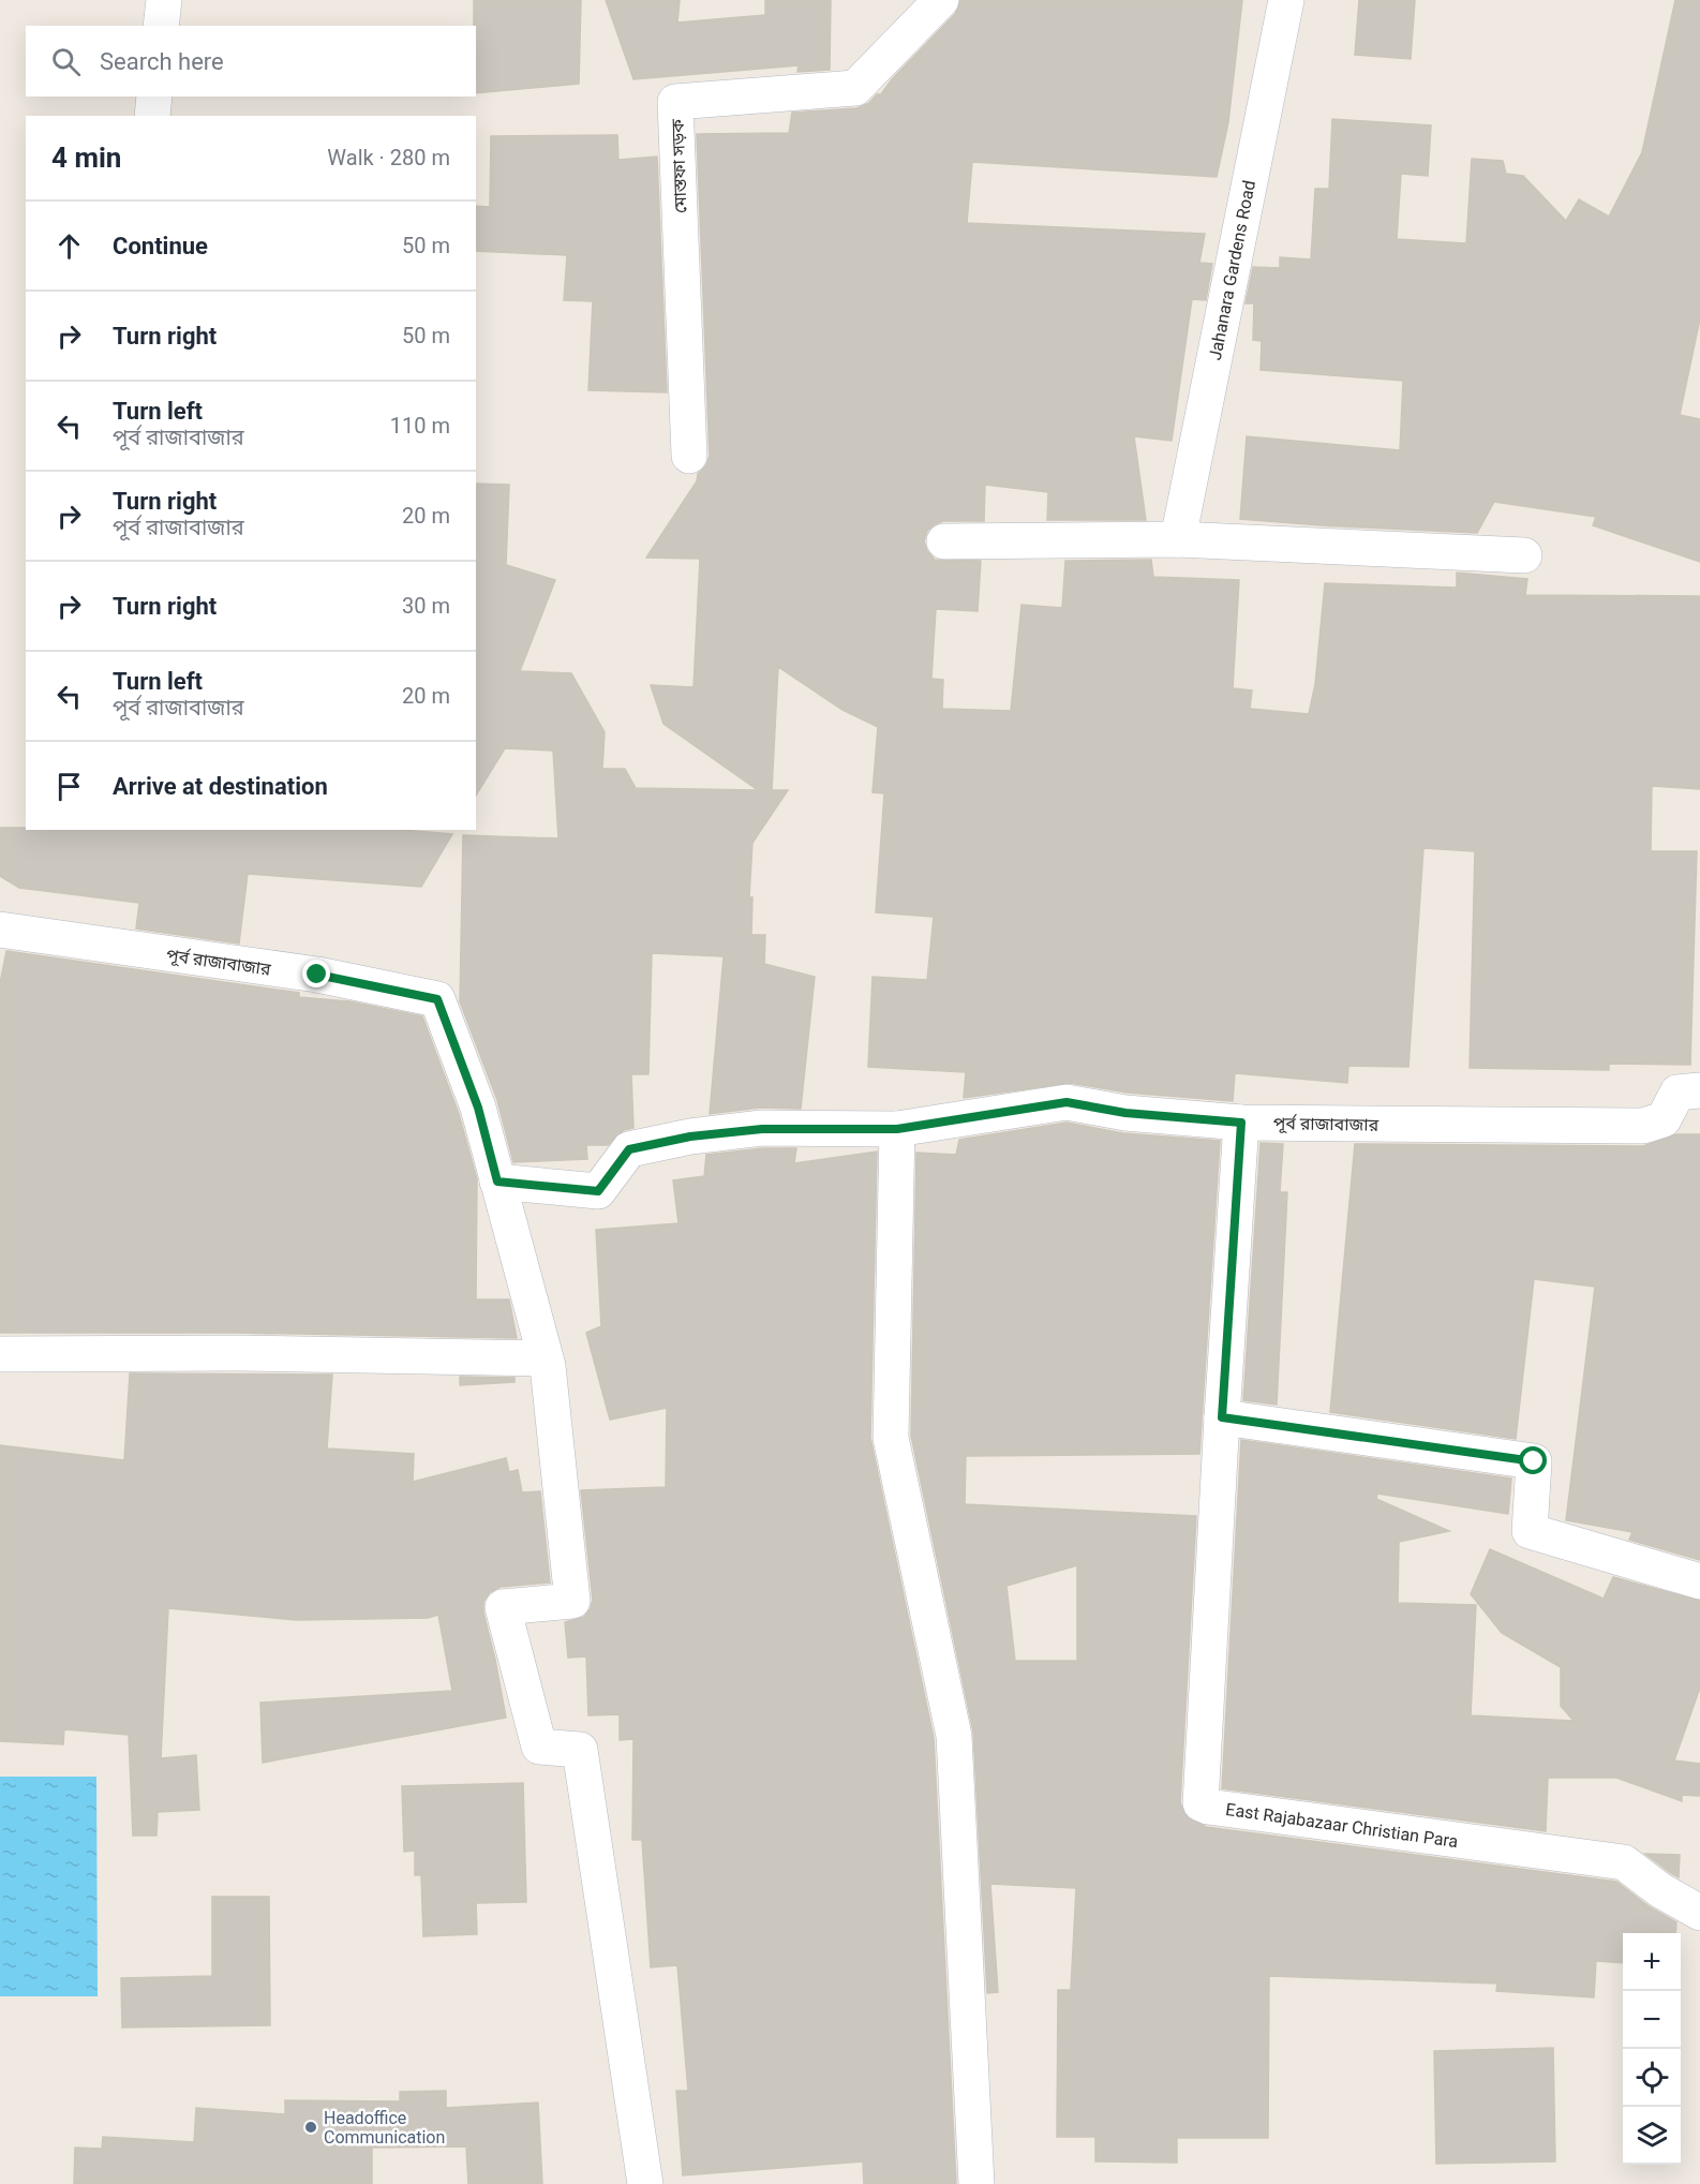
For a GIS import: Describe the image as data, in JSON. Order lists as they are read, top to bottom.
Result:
{
  "streets": {
    "street": [
      "মোস্তফা সড়ক",
      "Jahanara Gardens Road",
      "পূর্ব রাজাবাজার",
      "East Rajabazaar Christian Para"
    ]
  },
  "crossings": [
    ["পূর্ব রাজাবাজার", "East Rajabazaar Christian Para"]
  ],
  "places": ["Headoffice Communication"],
  "page": {
    "search": "Search here",
    "heading": ["4 min", "Walk · 280 m"],
    "list": [
      ["Continue", "50 m"],
      ["Turn right", "50 m"],
      ["Turn left", "পূর্ব রাজাবাজার", "110 m"],
      ["Turn right", "পূর্ব রাজাবাজার", "20 m"],
      ["Turn right", "30 m"],
      ["Turn left", "পূর্ব রাজাবাজার", "20 m"],
      "Arrive at destination"
    ],
    "map_buttons": ["+", "−"]
  }
}
